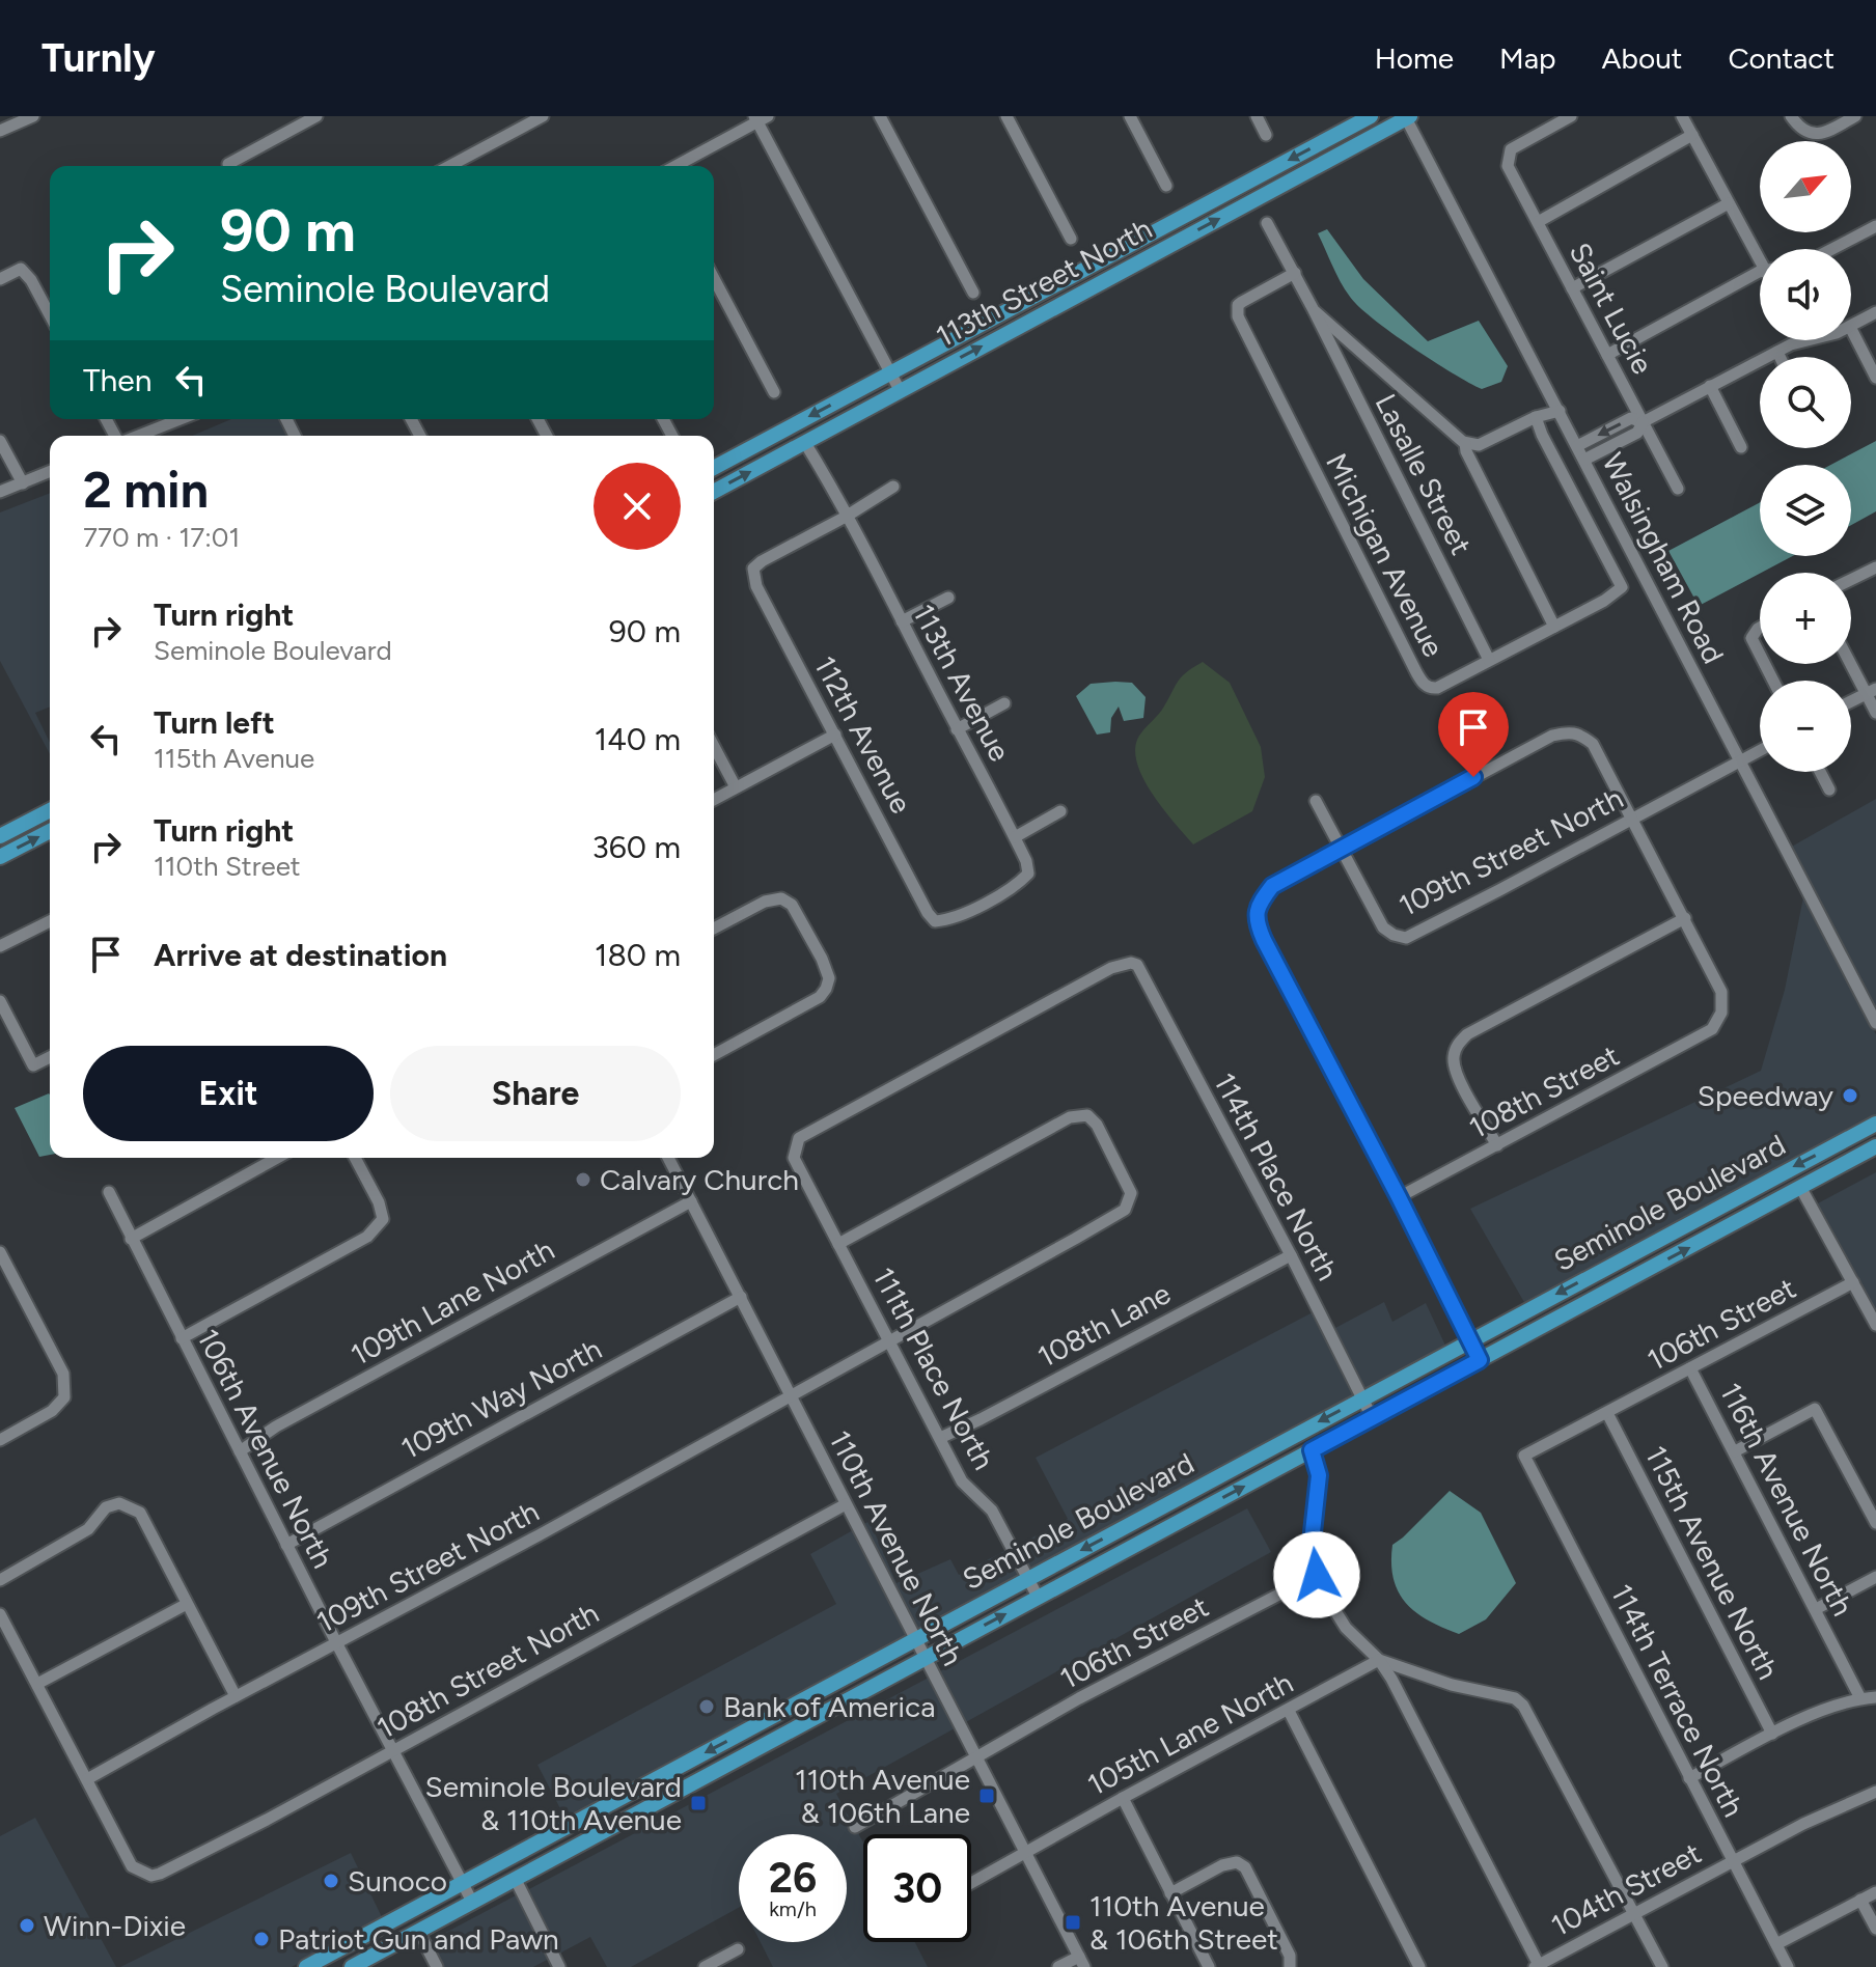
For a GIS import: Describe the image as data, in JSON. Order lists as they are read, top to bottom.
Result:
{
  "streets": {
    "main road": ["113th Street North", "Seminole Boulevard"],
    "street": [
      "Saint Lucie",
      "Lasalle Street",
      "Michigan Avenue",
      "Walsingham Road",
      "113th Avenue",
      "112th Avenue",
      "109th Street North",
      "108th Street",
      "114th Place North",
      "109th Lane North",
      "106th Street",
      "108th Lane",
      "111th Place North",
      "109th Way North",
      "106th Avenue North",
      "116th Avenue North",
      "110th Avenue North",
      "115th Avenue North",
      "108th Street North",
      "114th Terrace North",
      "105th Lane North",
      "104th Street"
    ]
  },
  "crossings": [
    ["113th Street North", "Walsingham Road"],
    ["113th Street North", "113th Avenue"],
    ["Lasalle Street", "Michigan Avenue"],
    ["Walsingham Road", "109th Street North"],
    ["113th Avenue", "112th Avenue"],
    ["109th Street North", "111th Place North"],
    ["109th Street North", "106th Avenue North"],
    ["109th Street North", "110th Avenue North"],
    ["109th Street North", "108th Street North"],
    ["114th Place North", "Seminole Boulevard"],
    ["114th Place North", "108th Lane"],
    ["114th Place North", "111th Place North"],
    ["Seminole Boulevard", "111th Place North"],
    ["Seminole Boulevard", "106th Avenue North"],
    ["Seminole Boulevard", "110th Avenue North"],
    ["109th Lane North", "106th Avenue North"],
    ["109th Lane North", "110th Avenue North"],
    ["106th Street", "116th Avenue North"],
    ["106th Street", "110th Avenue North"],
    ["106th Street", "115th Avenue North"],
    ["106th Street", "114th Terrace North"],
    ["108th Lane", "111th Place North"],
    ["109th Way North", "106th Avenue North"],
    ["109th Way North", "110th Avenue North"],
    ["106th Avenue North", "108th Street North"],
    ["110th Avenue North", "108th Street North"],
    ["110th Avenue North", "105th Lane North"],
    ["114th Terrace North", "104th Street"]
  ],
  "places": {
    "other": [
      "Speedway",
      "Calvary Church",
      "Bank of America",
      "Sunoco",
      "Winn-Dixie",
      "Patriot Gun and Pawn"
    ],
    "transit": ["110th Avenue & 106th Lane", "Seminole Boulevard & 110th Avenue", "110th Avenue & 106th Street"]
  },
  "north": "top right",
  "page": {
    "header": "Turnly",
    "nav": [
      "Home",
      "Map",
      "About",
      "Contact"
    ],
    "map_buttons": ["+", "−"],
    "turn": ["90 m", "Seminole Boulevard"],
    "then": "Then",
    "heading": ["2 min", "770 m · 17:01"],
    "list": [
      {
        "name": "Turn right",
        "note": "Seminole Boulevard",
        "value": "90 m"
      },
      {
        "name": "Turn left",
        "note": "115th Avenue",
        "value": "140 m"
      },
      {
        "name": "Turn right",
        "note": "110th Street",
        "value": "360 m"
      },
      {
        "name": "Arrive at destination",
        "value": "180 m"
      }
    ],
    "buttons": ["Exit", "Share"],
    "speed": "26 km/h",
    "limit": "30"
  }
}
